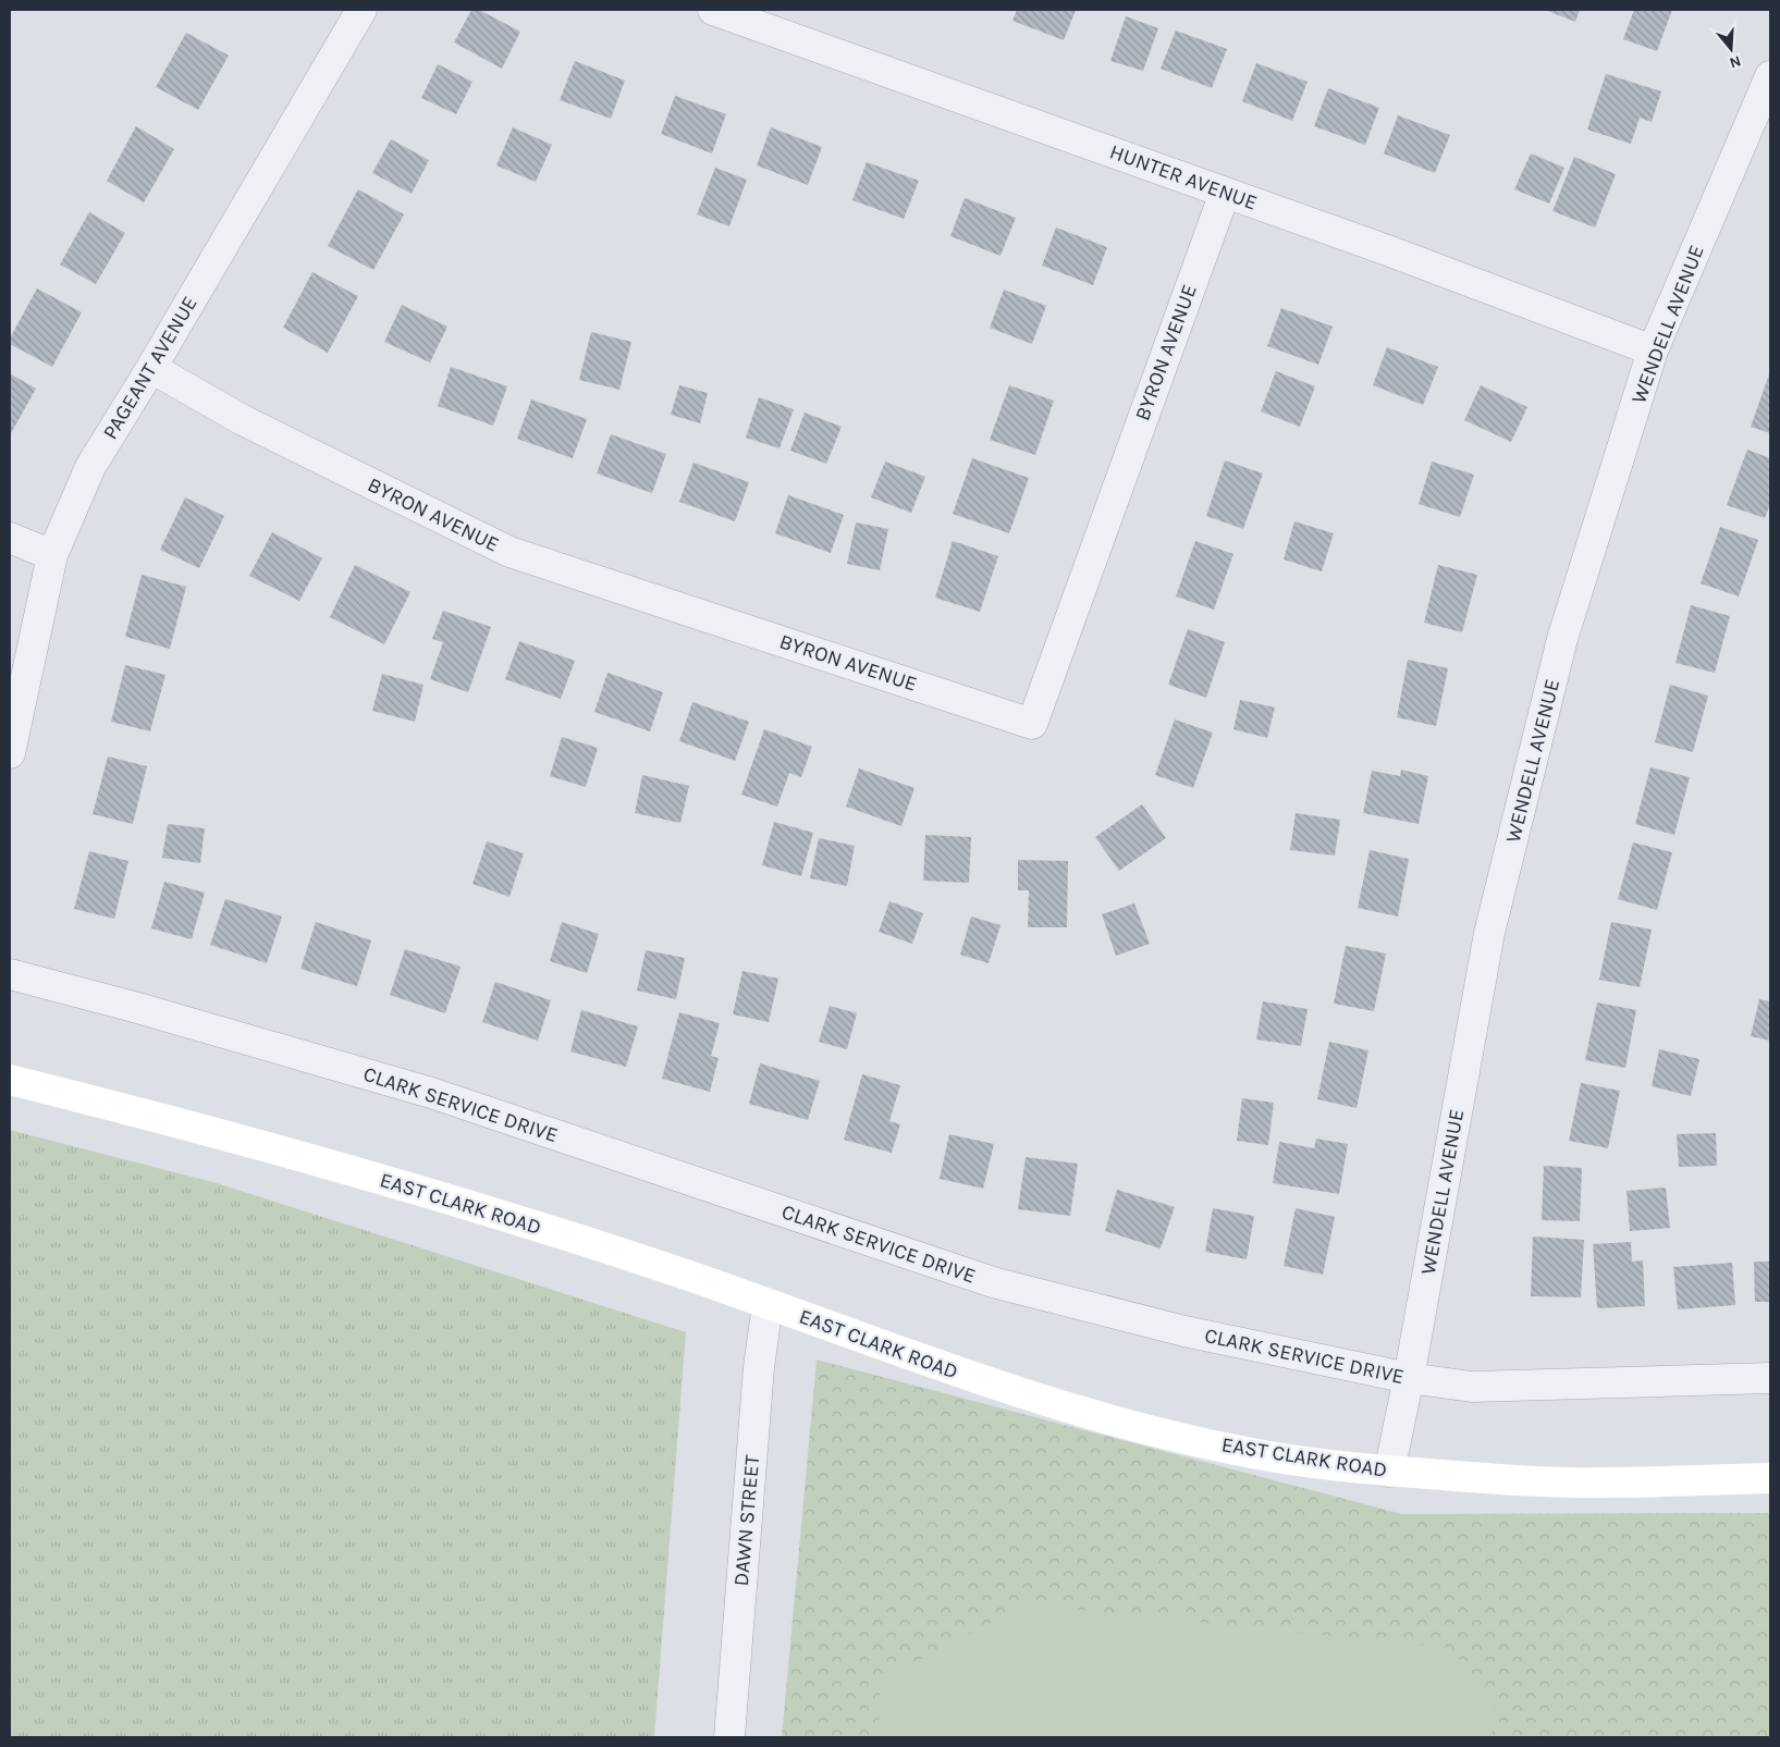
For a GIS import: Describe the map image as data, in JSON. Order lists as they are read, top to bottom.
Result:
{
  "streets": {
    "main road": ["EAST CLARK ROAD"],
    "street": [
      "HUNTER AVENUE",
      "WENDELL AVENUE",
      "BYRON AVENUE",
      "PAGEANT AVENUE",
      "CLARK SERVICE DRIVE",
      "DAWN STREET"
    ]
  },
  "crossings": [
    ["HUNTER AVENUE", "WENDELL AVENUE"],
    ["HUNTER AVENUE", "BYRON AVENUE"],
    ["WENDELL AVENUE", "CLARK SERVICE DRIVE"],
    ["WENDELL AVENUE", "EAST CLARK ROAD"],
    ["BYRON AVENUE", "PAGEANT AVENUE"],
    ["EAST CLARK ROAD", "DAWN STREET"]
  ],
  "north": "bottom"
}
